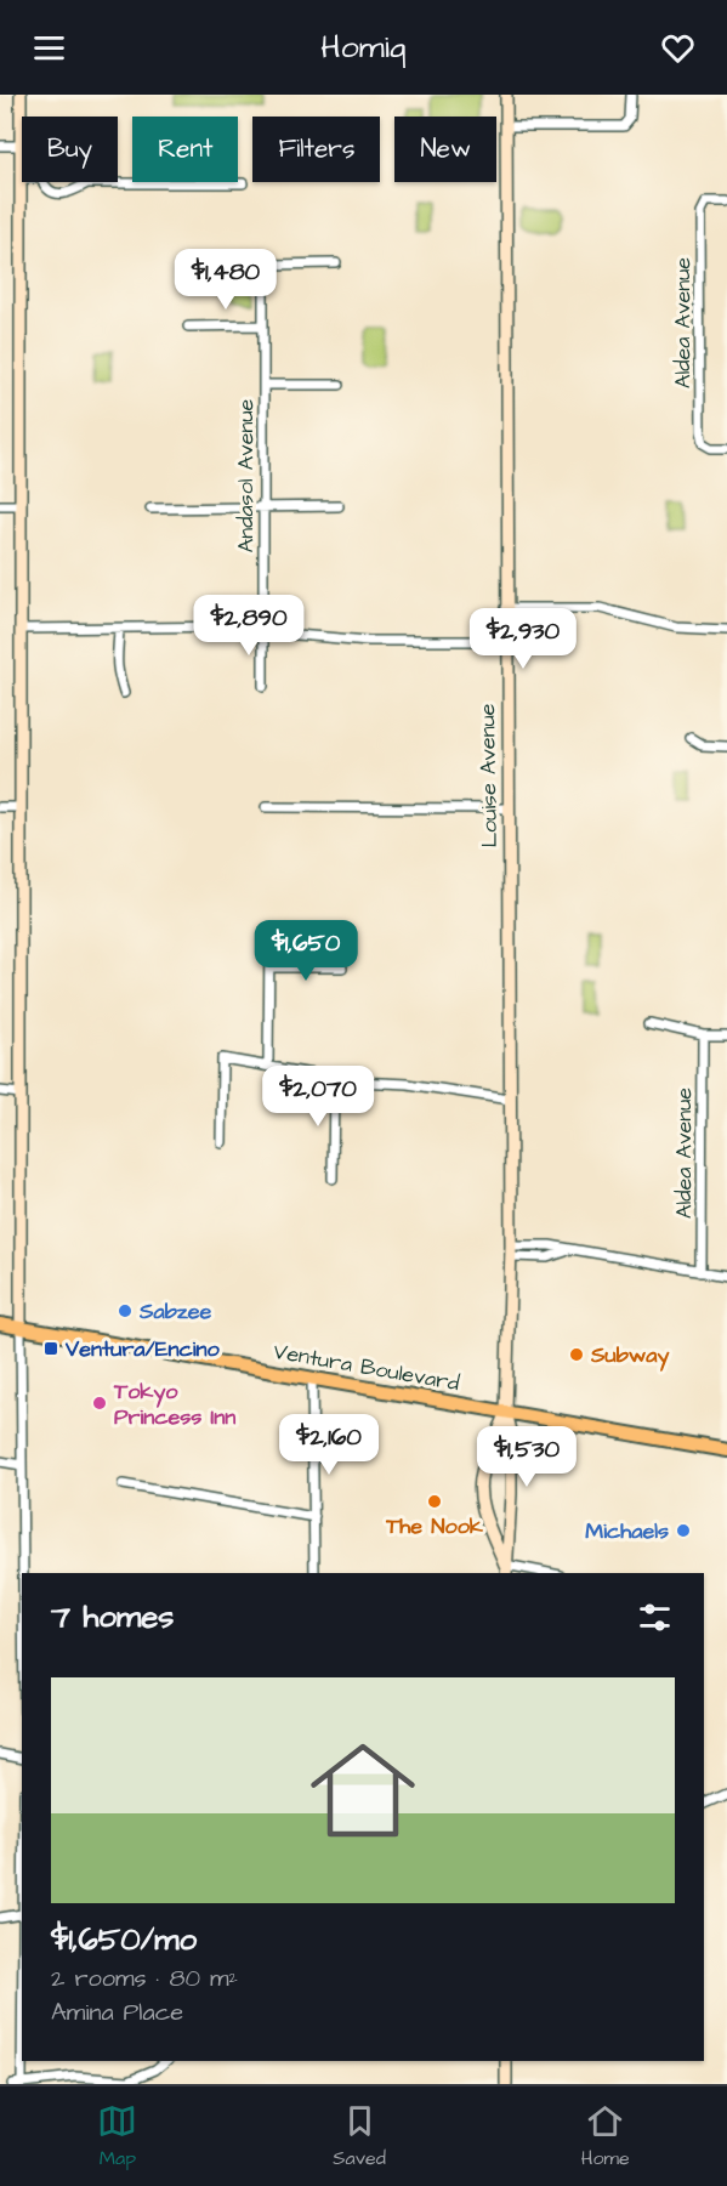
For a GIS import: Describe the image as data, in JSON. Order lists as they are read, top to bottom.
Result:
{
  "streets": {
    "main road": ["Ventura Boulevard"],
    "street": ["Aldea Avenue", "Andasol Avenue", "Louise Avenue"]
  },
  "crossings": [
    ["Louise Avenue", "Ventura Boulevard"]
  ],
  "places": {
    "other": [
      "Sabzee",
      "Subway",
      "Tokyo Princess Inn",
      "The Nook",
      "Michaels"
    ],
    "transit": ["Ventura/Encino"]
  },
  "page": {
    "header": "Homiq",
    "chip": [
      "Buy",
      "Rent",
      "Filters",
      "New"
    ],
    "price": [
      "$1,480",
      "$2,890",
      "$2,930",
      "$1,650",
      "$2,070",
      "$2,160",
      "$1,530"
    ],
    "heading": "7 homes",
    "list": [
      {
        "name": "$1,650/mo",
        "note": "2 rooms · 80 m² · Amina Place"
      }
    ],
    "tabs": ["Map", "Saved", "Home"]
  }
}
